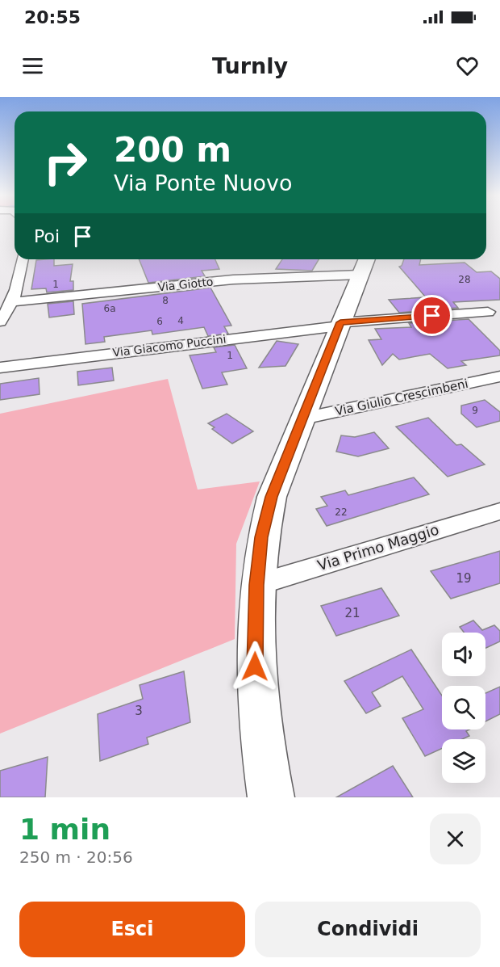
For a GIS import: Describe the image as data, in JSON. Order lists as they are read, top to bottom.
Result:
{
  "streets": {
    "street": [
      "Via Giotto",
      "Via Giacomo Puccini",
      "Via Giulio Crescimbeni",
      "Via Primo Maggio"
    ]
  },
  "house_numbers": [
    "28",
    "1",
    "8",
    "6a",
    "4",
    "6",
    "1",
    "9",
    "22",
    "19",
    "21",
    "3"
  ],
  "page": {
    "status": "20:55",
    "header": "Turnly",
    "turn": ["200 m", "Via Ponte Nuovo"],
    "then": "Poi",
    "heading": ["1 min", "250 m · 20:56"],
    "buttons": ["Esci", "Condividi"]
  }
}
